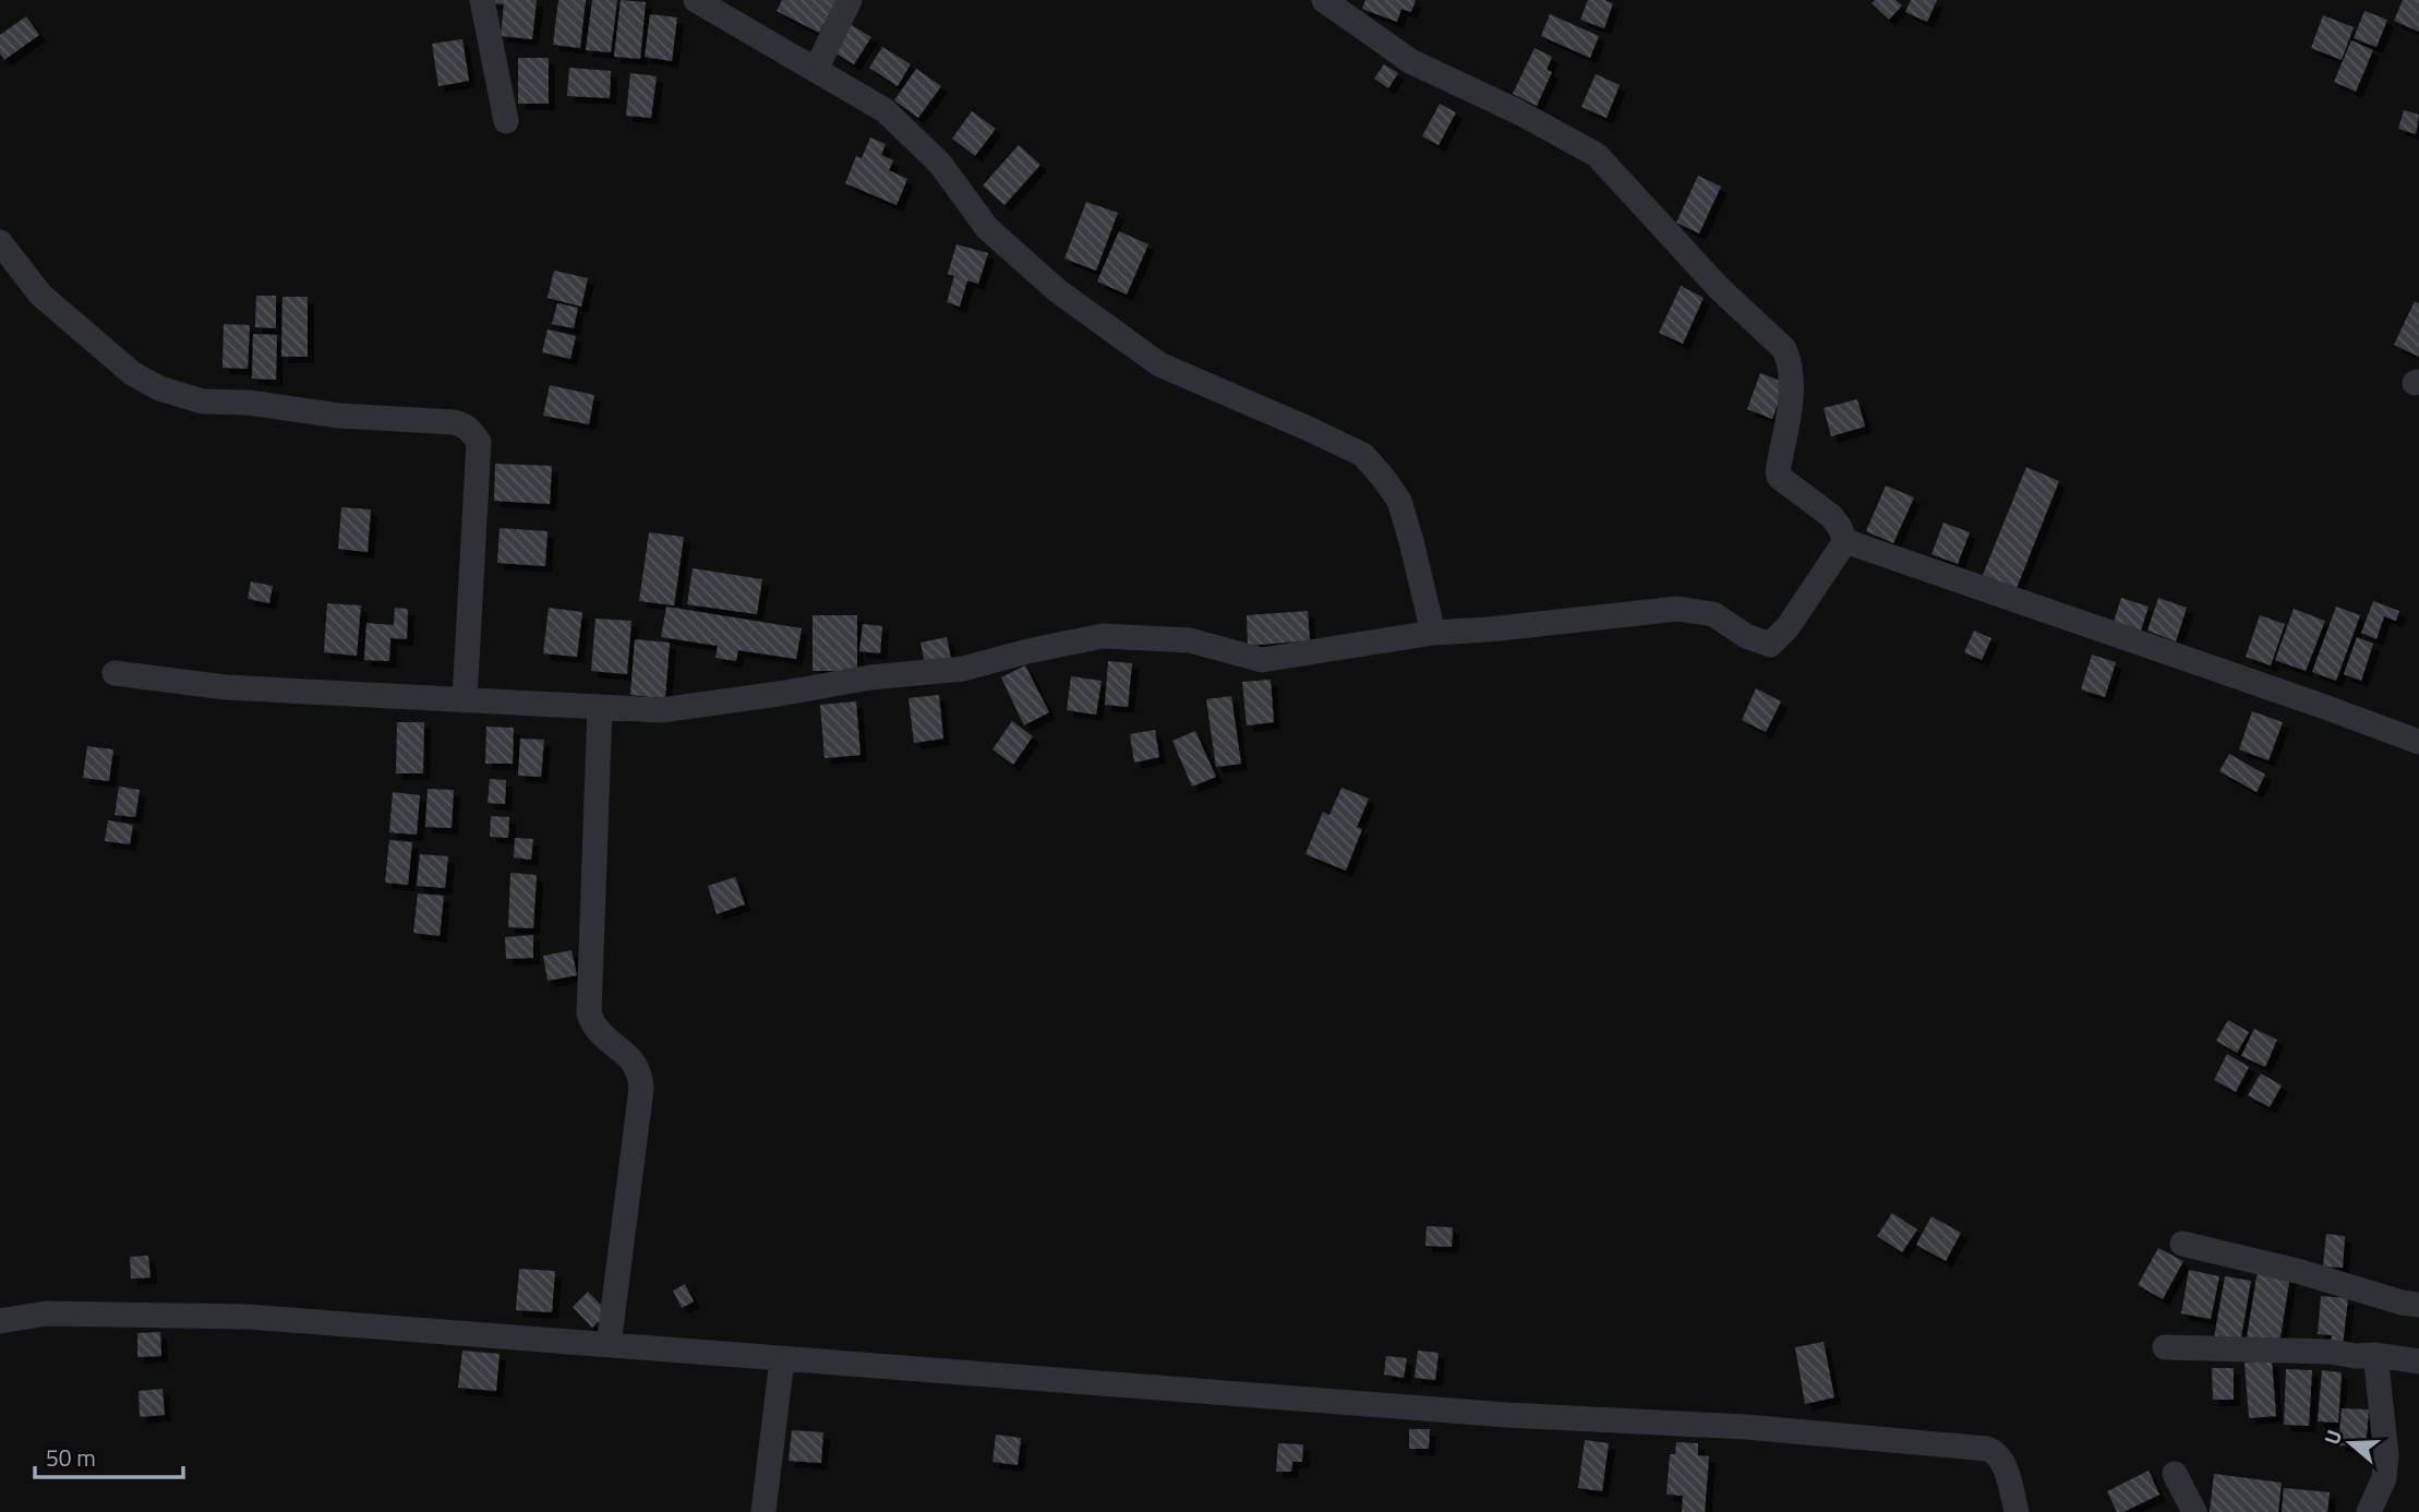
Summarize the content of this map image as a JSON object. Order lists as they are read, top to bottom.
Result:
{
  "scale_bar": "50 m",
  "north": "left"
}
